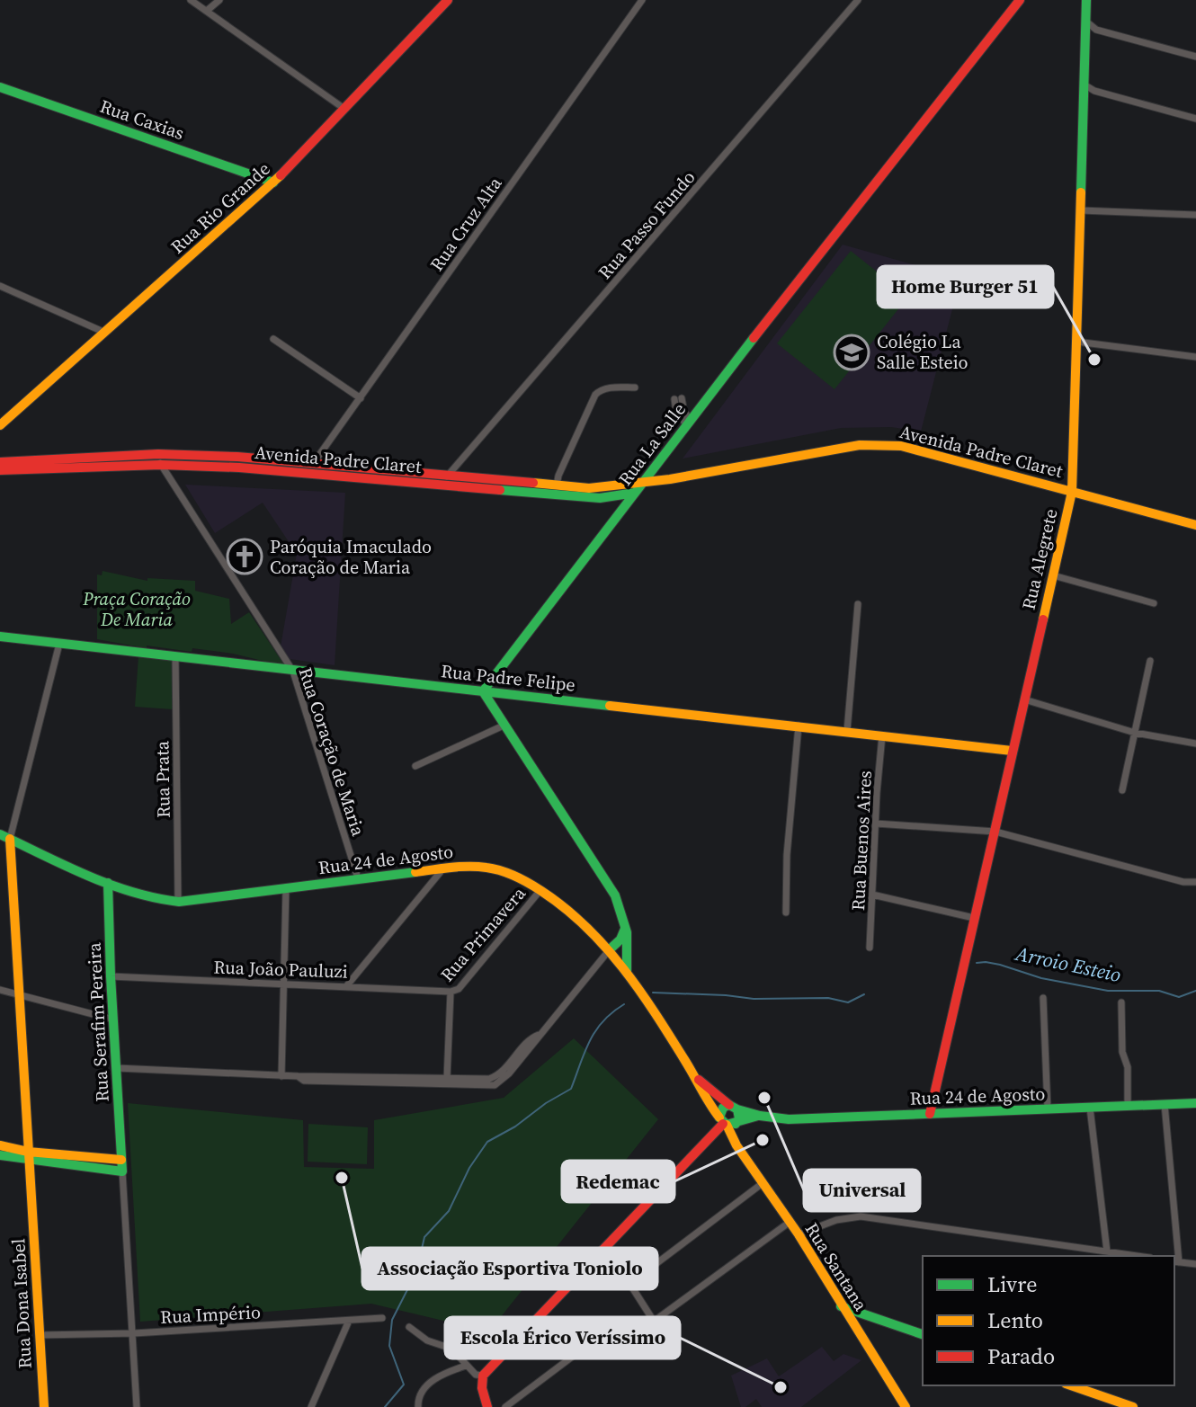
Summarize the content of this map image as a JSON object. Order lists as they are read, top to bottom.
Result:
{
  "streets": {
    "street": [
      "Rua Caxias",
      "Rua Rio Grande",
      "Rua Cruz Alta",
      "Rua Passo Fundo",
      "Rua La Salle",
      "Avenida Padre Claret",
      "Rua Alegrete",
      "Rua Padre Felipe",
      "Rua Coração de Maria",
      "Rua Prata",
      "Rua Buenos Aires",
      "Rua 24 de Agosto",
      "Rua Primavera",
      "Rua João Pauluzi",
      "Rua Serafim Pereira",
      "Rua Santana",
      "Rua Dona Isabel",
      "Rua Império"
    ]
  },
  "crossings": [
    ["Rua Caxias", "Rua Rio Grande"],
    ["Rua Cruz Alta", "Avenida Padre Claret"],
    ["Rua Passo Fundo", "Avenida Padre Claret"],
    ["Rua La Salle", "Avenida Padre Claret"],
    ["Rua La Salle", "Rua Padre Felipe"],
    ["Avenida Padre Claret", "Rua Alegrete"],
    ["Avenida Padre Claret", "Rua Coração de Maria"],
    ["Rua Alegrete", "Rua Padre Felipe"],
    ["Rua Alegrete", "Rua 24 de Agosto"],
    ["Rua Padre Felipe", "Rua Coração de Maria"],
    ["Rua Padre Felipe", "Rua Prata"],
    ["Rua Padre Felipe", "Rua Buenos Aires"],
    ["Rua Padre Felipe", "Rua Dona Isabel"],
    ["Rua Coração de Maria", "Rua 24 de Agosto"],
    ["Rua Prata", "Rua 24 de Agosto"],
    ["Rua 24 de Agosto", "Rua Primavera"],
    ["Rua 24 de Agosto", "Rua Serafim Pereira"],
    ["Rua 24 de Agosto", "Rua Santana"],
    ["Rua 24 de Agosto", "Rua Dona Isabel"],
    ["Rua Primavera", "Rua João Pauluzi"],
    ["Rua João Pauluzi", "Rua Serafim Pereira"],
    ["Rua Dona Isabel", "Rua Império"]
  ],
  "water": ["Arroio Esteio"],
  "parks": ["Praça Coração De Maria"],
  "places": {
    "school or university": ["Colégio La Salle Esteio"],
    "other": [
      "Home Burger 51",
      "Universal",
      "Redemac",
      "Associação Esportiva Toniolo",
      "Escola Érico Veríssimo"
    ],
    "church": ["Paróquia Imaculado Coração de Maria"]
  },
  "legend": ["Livre", "Lento", "Parado"]
}
